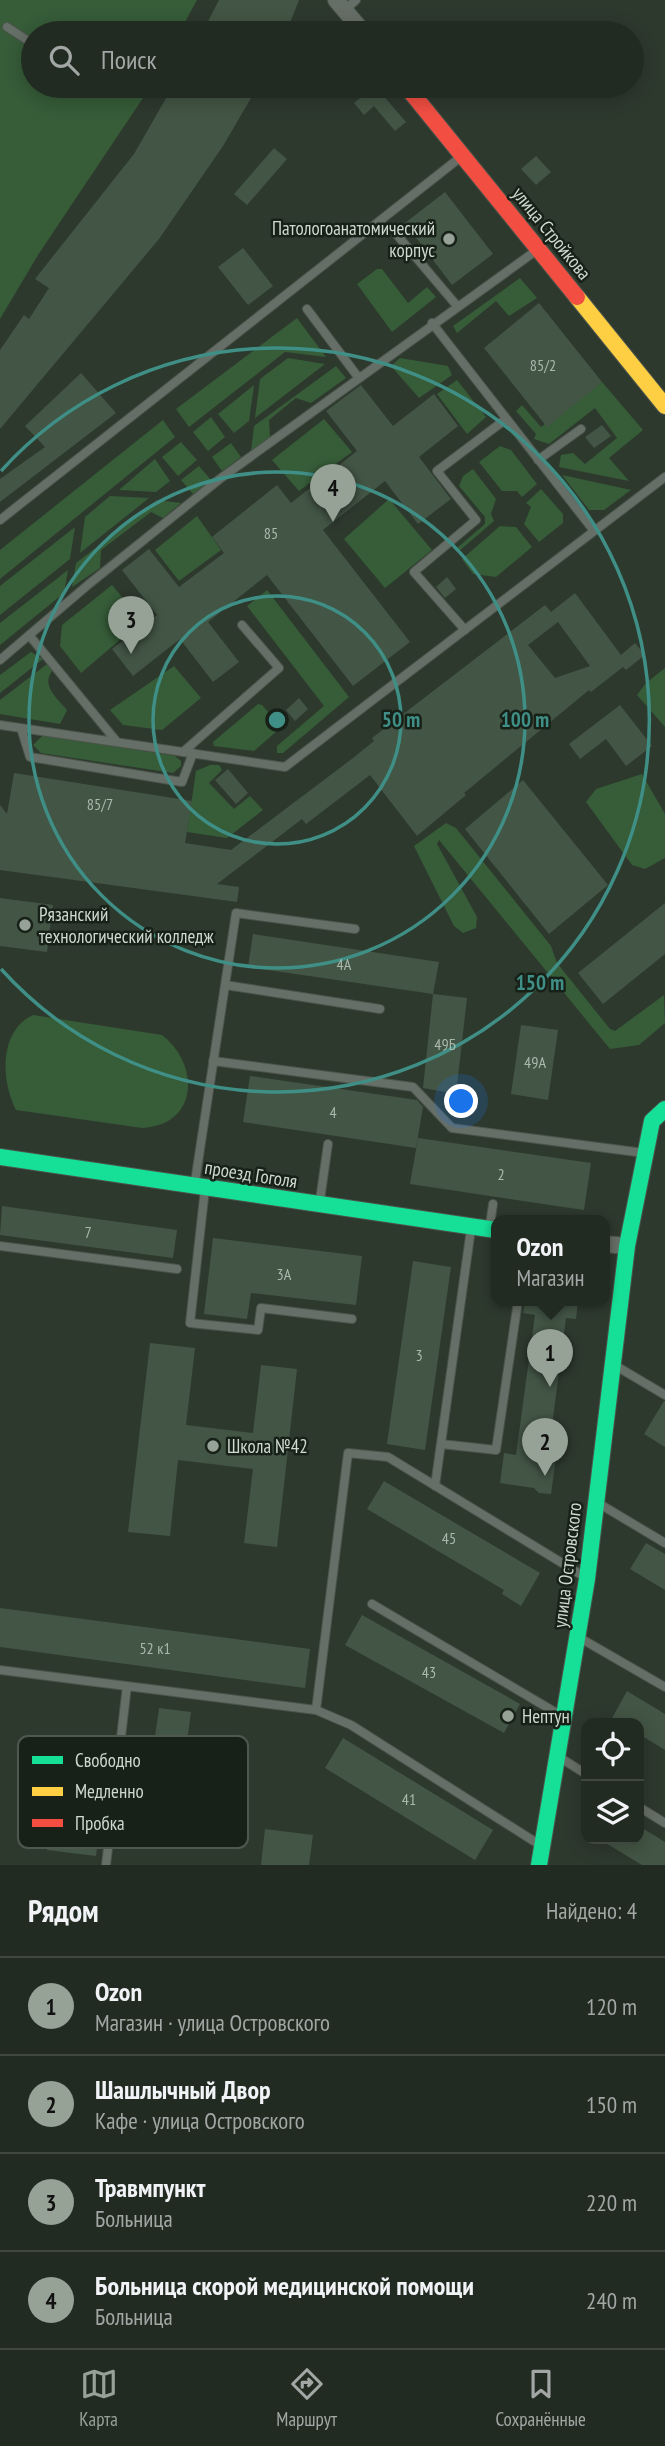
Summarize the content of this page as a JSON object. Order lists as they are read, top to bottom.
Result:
{
  "streets": {
    "street": ["улица Стройкова", "проезд Гоголя", "улица Островского"]
  },
  "places": [
    "Патологоанатомический корпус",
    "Рязанский технологический колледж",
    "Школа №42",
    "Нептун"
  ],
  "house_numbers": [
    "85/2",
    "85",
    "85/7",
    "4А",
    "49Б",
    "49А",
    "4",
    "2",
    "7",
    "3А",
    "3",
    "45",
    "52 к1",
    "43",
    "41"
  ],
  "legend": ["Свободно", "Медленно", "Пробка"],
  "page": {
    "search": "Поиск",
    "pins": [
      "4",
      "3",
      "1",
      "2"
    ],
    "popup": ["Ozon", "Магазин"],
    "heading": ["Рядом", "Найдено: 4"],
    "list": [
      {
        "mark": "1",
        "name": "Ozon",
        "note": "Магазин · улица Островского",
        "value": "120 m"
      },
      {
        "mark": "2",
        "name": "Шашлычный Двор",
        "note": "Кафе · улица Островского",
        "value": "150 m"
      },
      {
        "mark": "3",
        "name": "Травмпункт",
        "note": "Больница",
        "value": "220 m"
      },
      {
        "mark": "4",
        "name": "Больница скорой медицинской помощи",
        "note": "Больница",
        "value": "240 m"
      }
    ],
    "nav": ["Карта", "Маршрут", "Сохранённые"]
  },
  "rings": ["50 m", "100 m", "150 m"]
}
